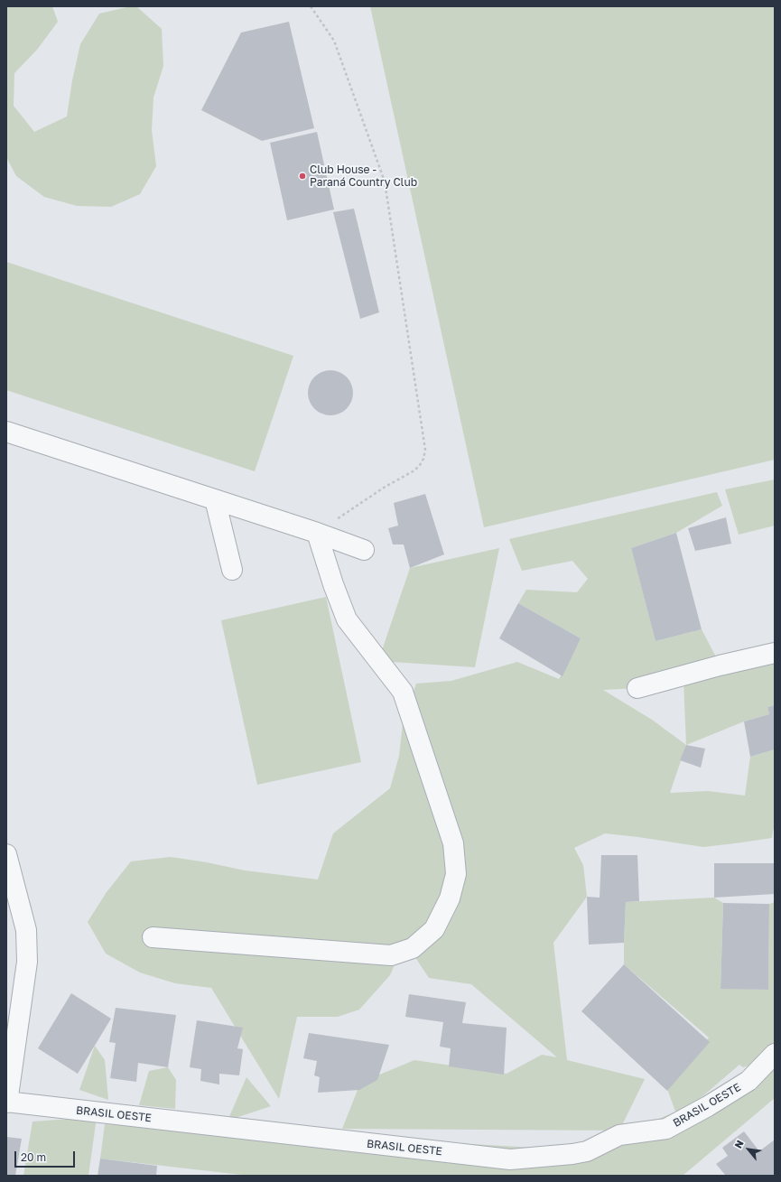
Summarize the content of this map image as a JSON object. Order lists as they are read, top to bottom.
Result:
{
  "streets": {
    "street": ["BRASIL OESTE"]
  },
  "places": ["Club House - Paraná Country Club"],
  "scale_bar": "20 m",
  "north": "top left"
}
